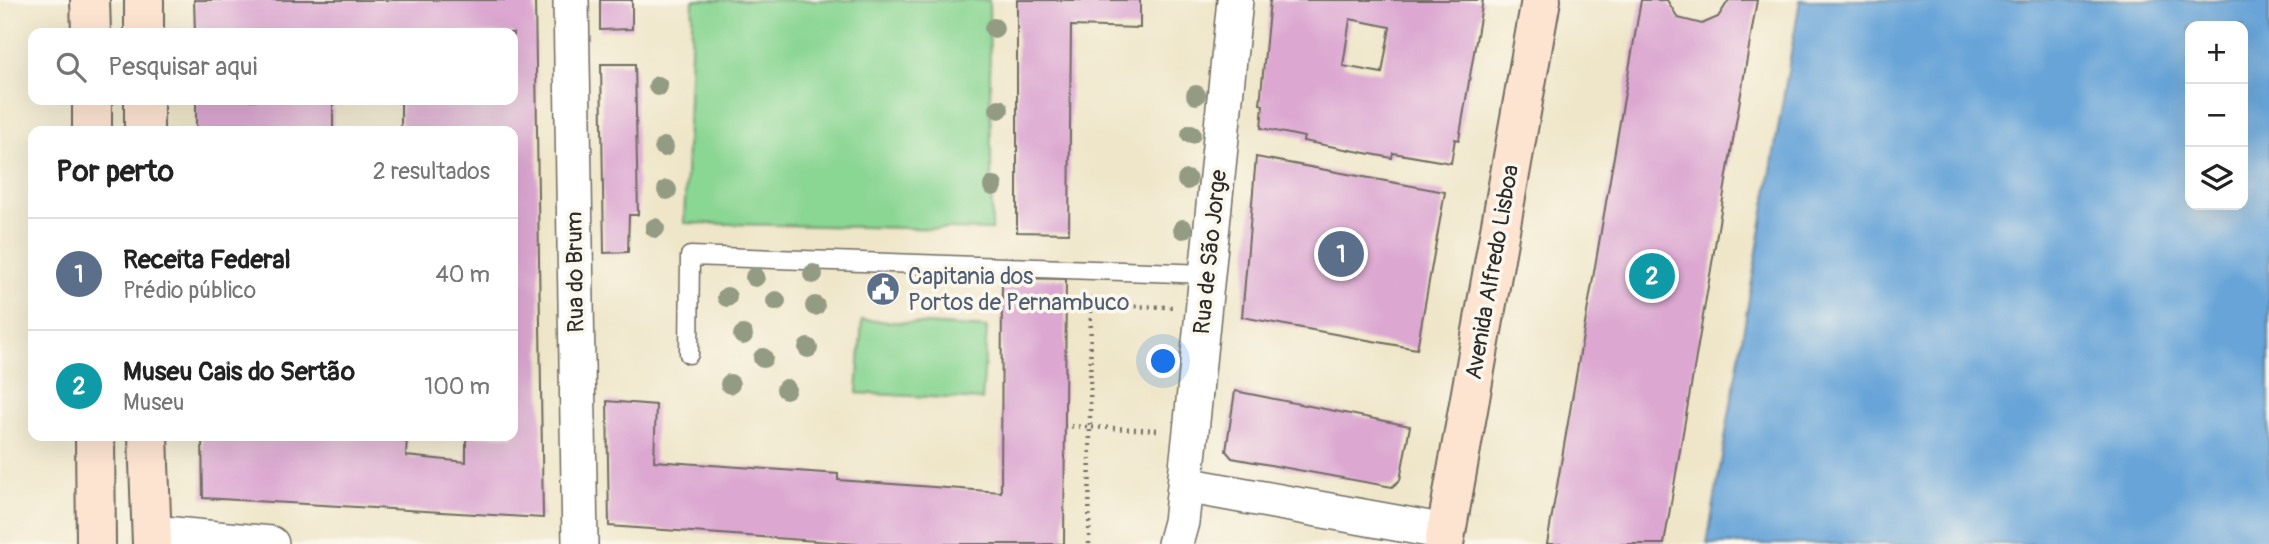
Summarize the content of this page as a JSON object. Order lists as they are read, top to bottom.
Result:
{
  "streets": {
    "main road": ["Avenida Alfredo Lisboa"],
    "street": ["Rua de São Jorge", "Rua do Brum"]
  },
  "places": {
    "public building": ["Capitania dos Portos de Pernambuco"]
  },
  "page": {
    "map_buttons": ["+", "−"],
    "search": "Pesquisar aqui",
    "heading": ["Por perto", "2 resultados"],
    "list": [
      {
        "mark": "1",
        "name": "Receita Federal",
        "note": "Prédio público",
        "value": "40 m"
      },
      {
        "mark": "2",
        "name": "Museu Cais do Sertão",
        "note": "Museu",
        "value": "100 m"
      }
    ],
    "pins": ["1", "2"]
  }
}
